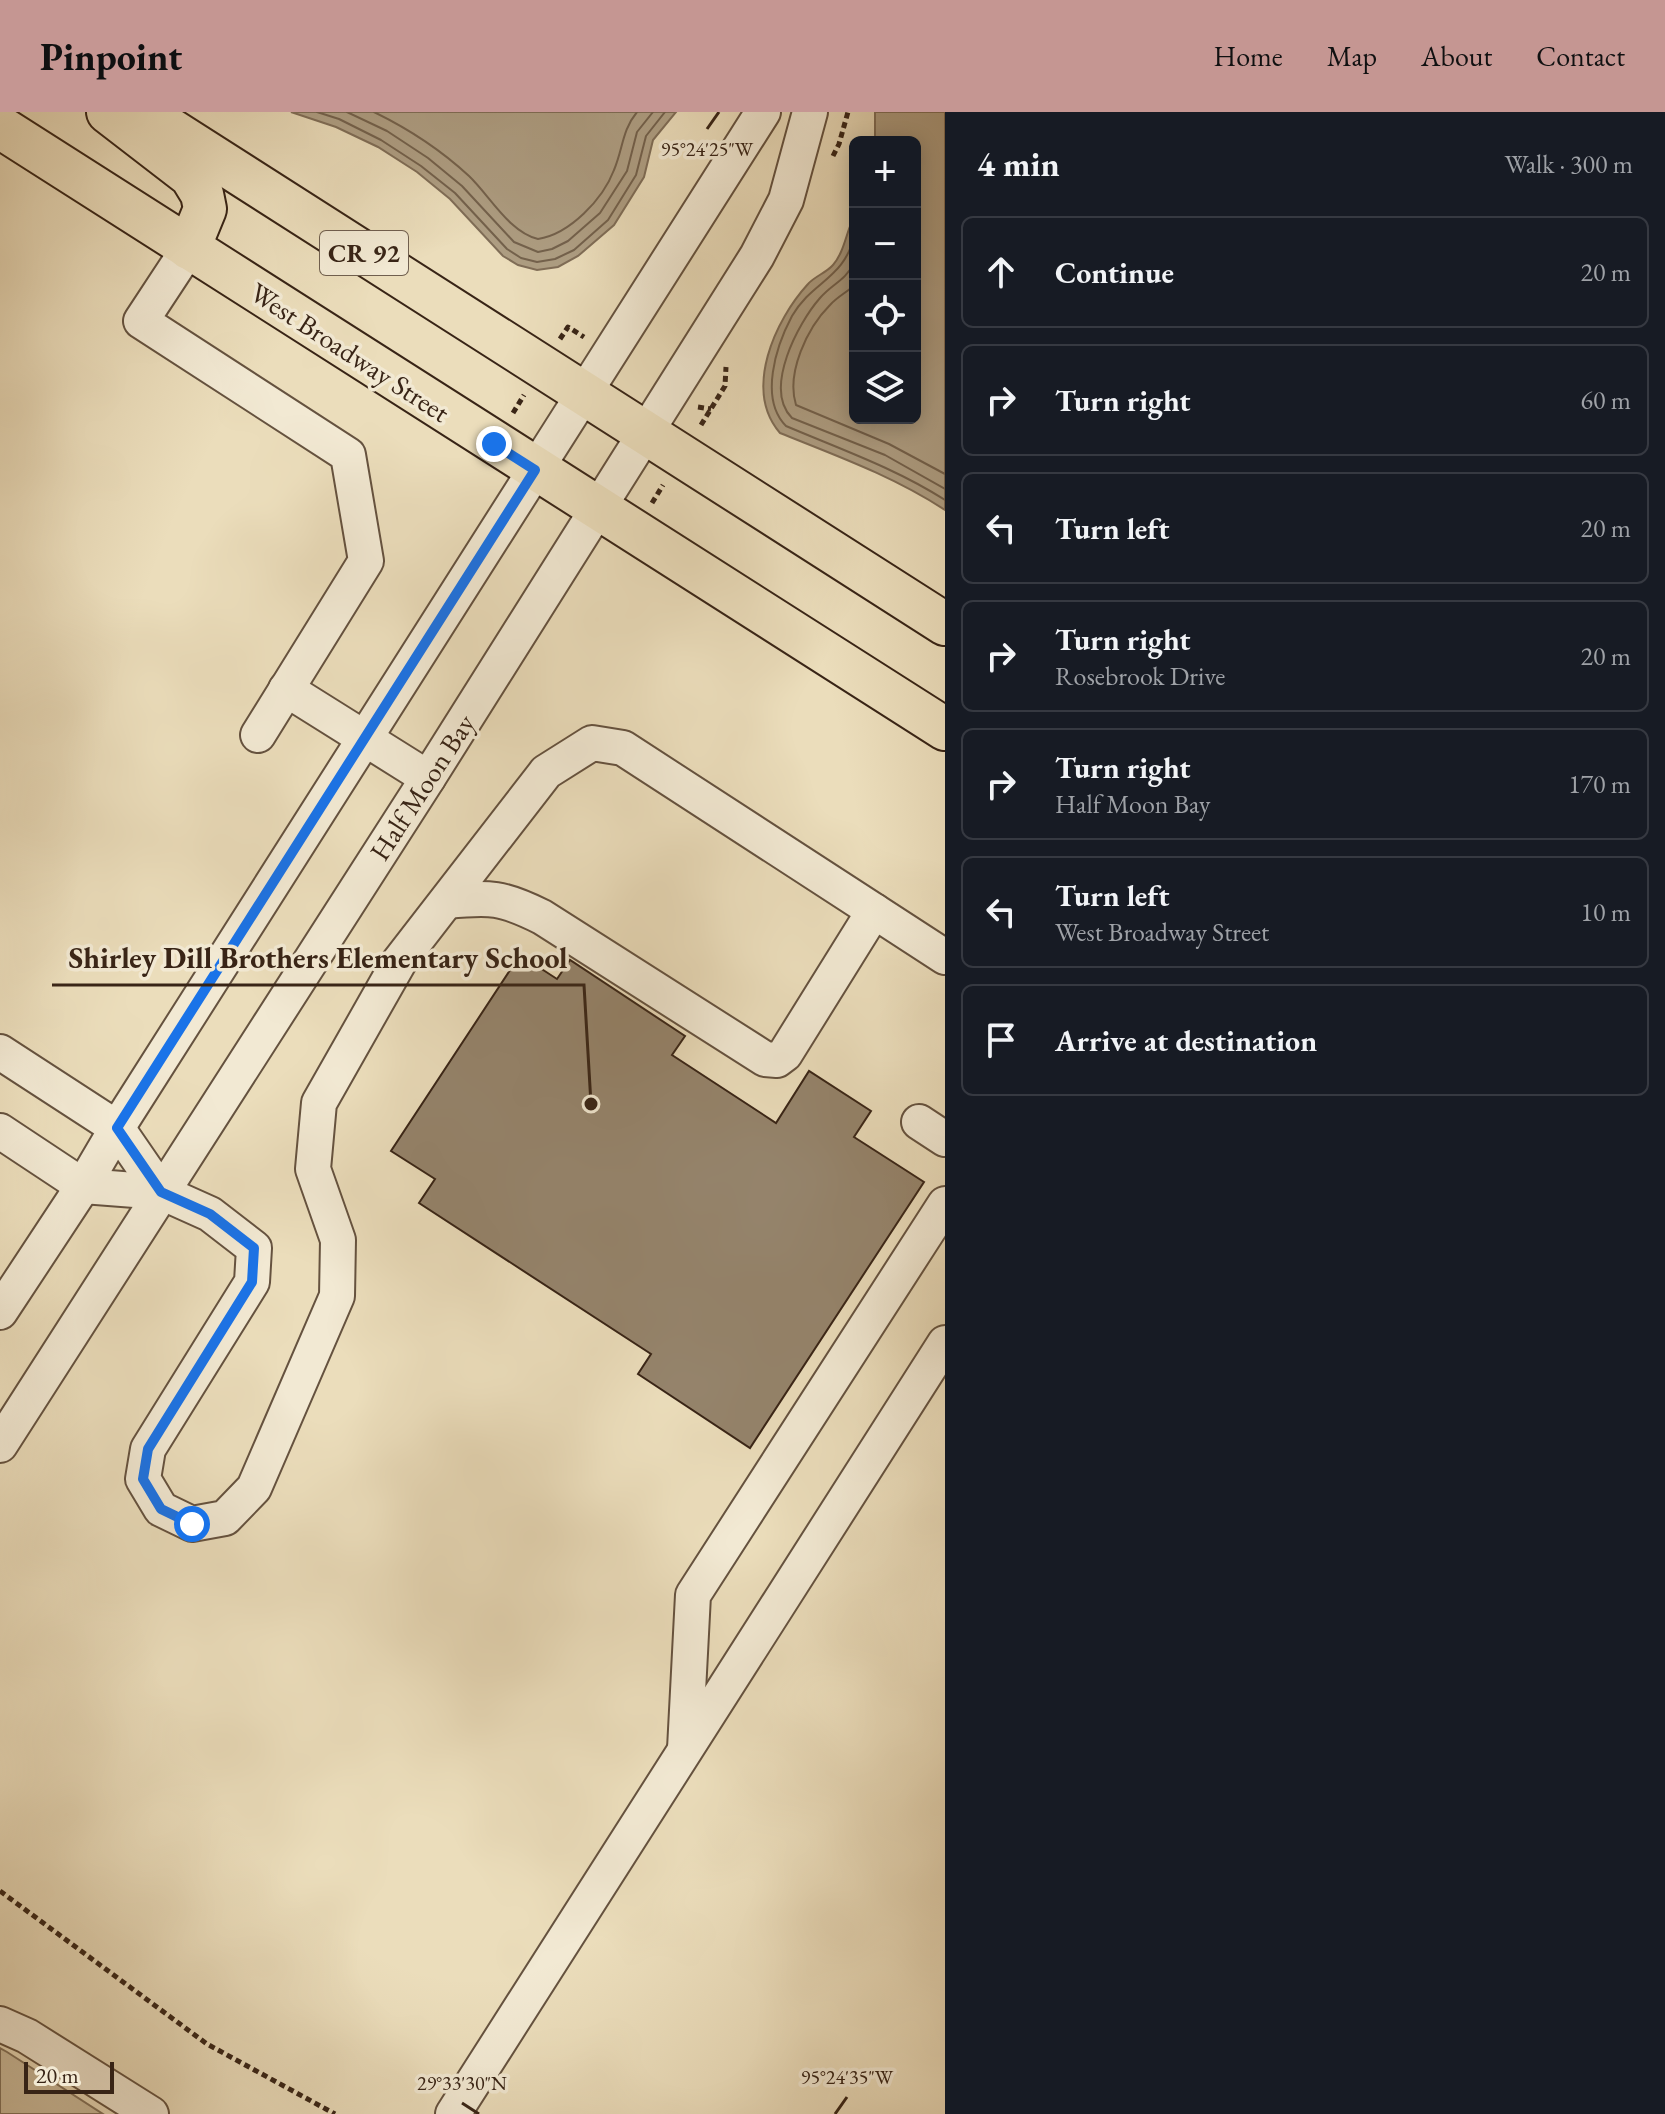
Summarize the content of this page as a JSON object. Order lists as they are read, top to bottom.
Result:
{
  "streets": {
    "main road": ["CR 92", "West Broadway Street"],
    "street": ["Half Moon Bay"]
  },
  "crossings": [
    ["CR 92", "Half Moon Bay"],
    ["West Broadway Street", "Half Moon Bay"]
  ],
  "places": ["Shirley Dill Brothers Elementary School"],
  "scale_bar": "20 m",
  "page": {
    "header": "Pinpoint",
    "nav": [
      "Home",
      "Map",
      "About",
      "Contact"
    ],
    "heading": ["4 min", "Walk · 300 m"],
    "map_buttons": ["+", "−"],
    "list": [
      ["Continue", "20 m"],
      ["Turn right", "60 m"],
      ["Turn left", "20 m"],
      ["Turn right", "Rosebrook Drive", "20 m"],
      ["Turn right", "Half Moon Bay", "170 m"],
      ["Turn left", "West Broadway Street", "10 m"],
      "Arrive at destination"
    ],
    "scale": "20 m"
  },
  "coordinates": ["95°24'25\"W", "95°24'35\"W", "29°33'30\"N"]
}
